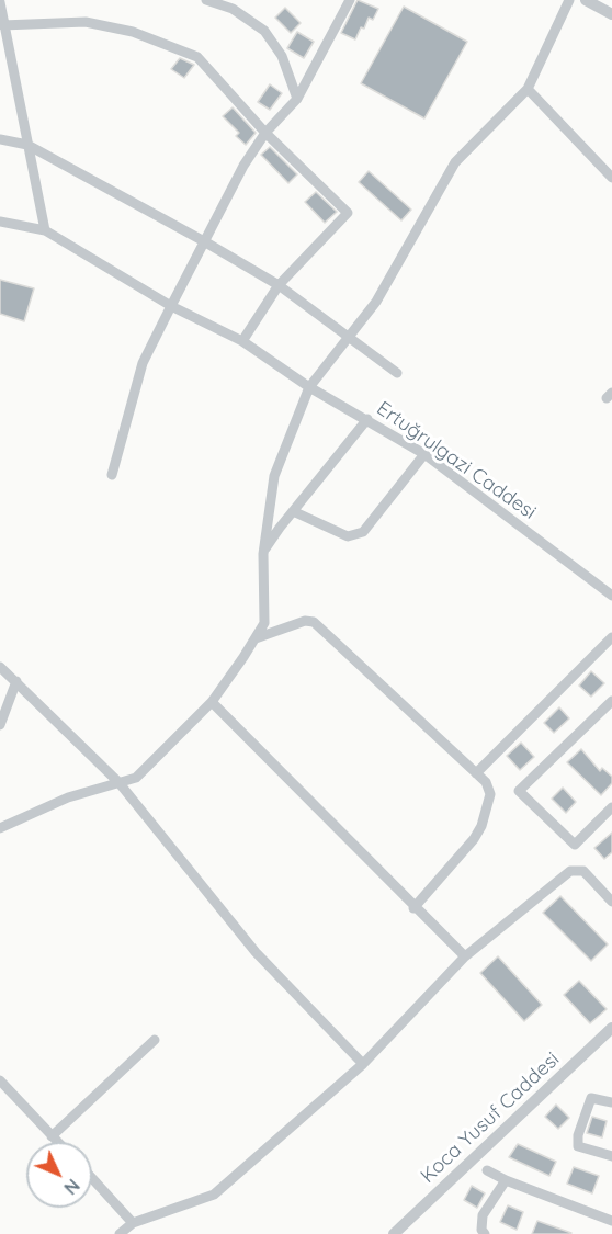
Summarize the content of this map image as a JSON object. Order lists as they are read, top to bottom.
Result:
{
  "streets": {
    "street": ["Ertuğrulgazi Caddesi", "Koca Yusuf Caddesi"]
  },
  "north": "bottom right"
}
